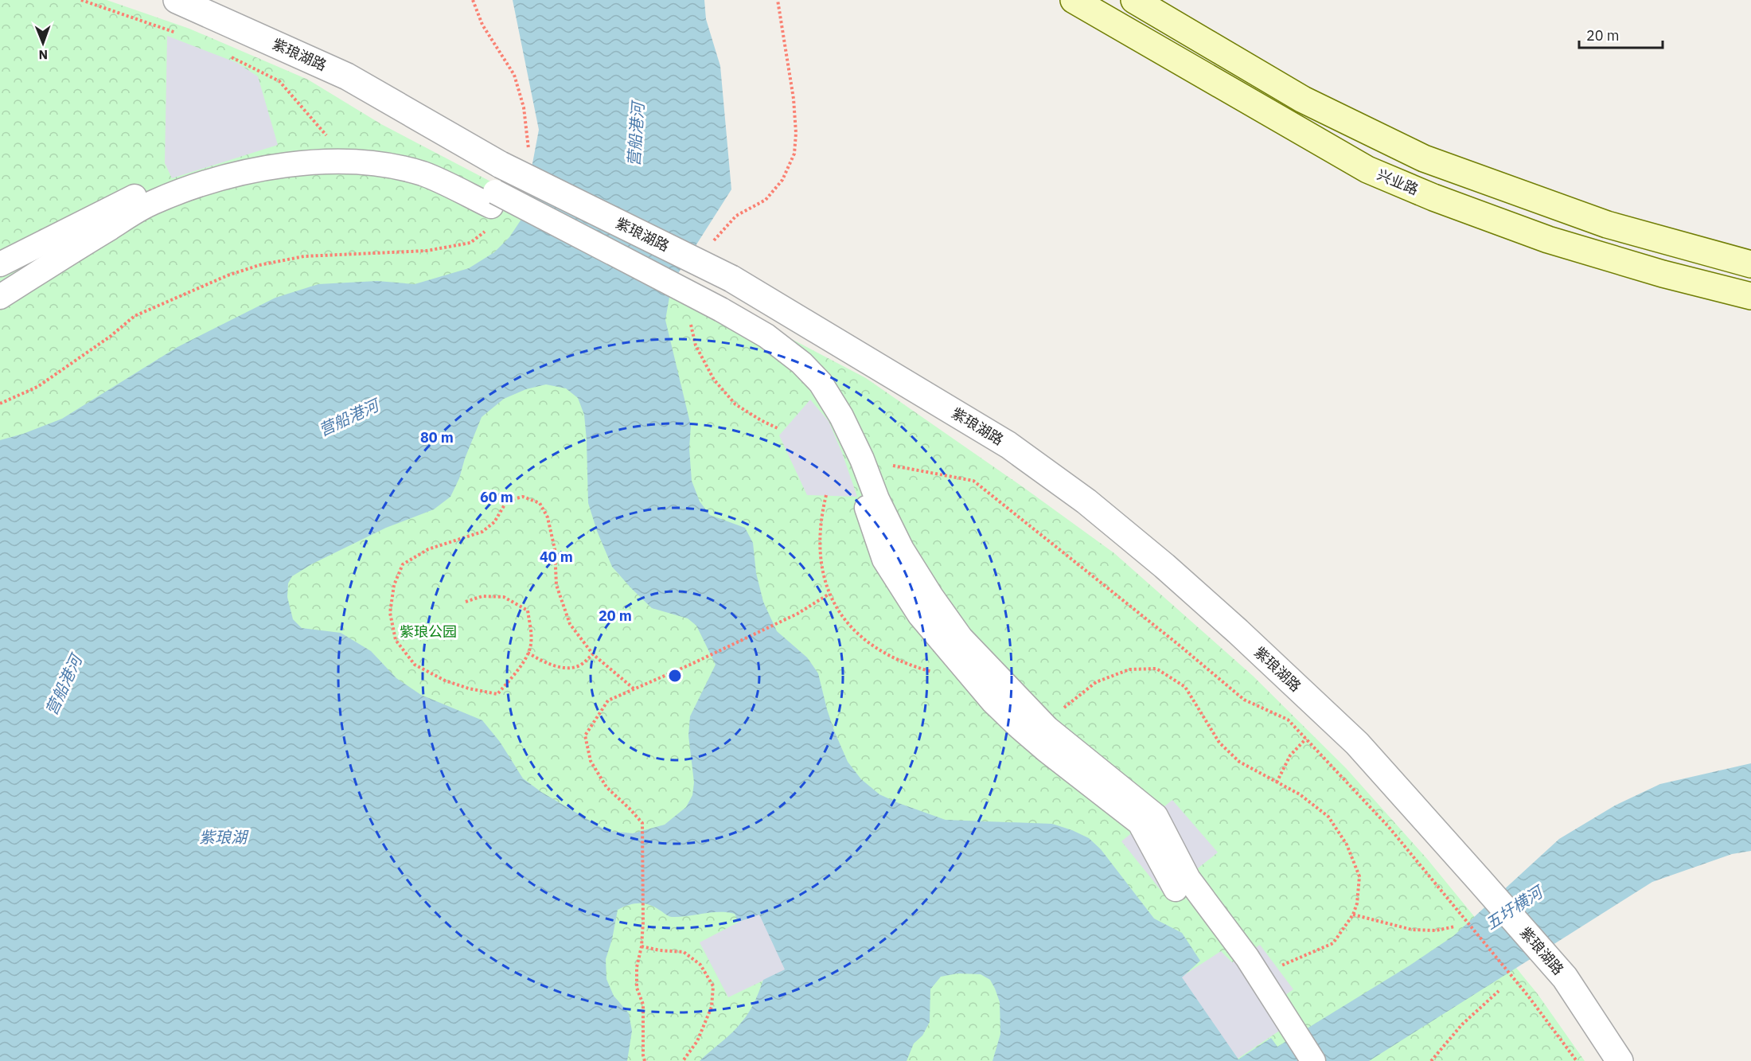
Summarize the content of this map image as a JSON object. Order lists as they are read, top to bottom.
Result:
{
  "streets": {
    "main road": ["兴业路"],
    "street": ["紫琅湖路"]
  },
  "water": ["营船港河", "紫琅湖", "五圩横河"],
  "parks": ["紫琅公园"],
  "scale_bar": "20 m",
  "north": "bottom",
  "rings": [
    "80 m",
    "60 m",
    "40 m",
    "20 m"
  ]
}
